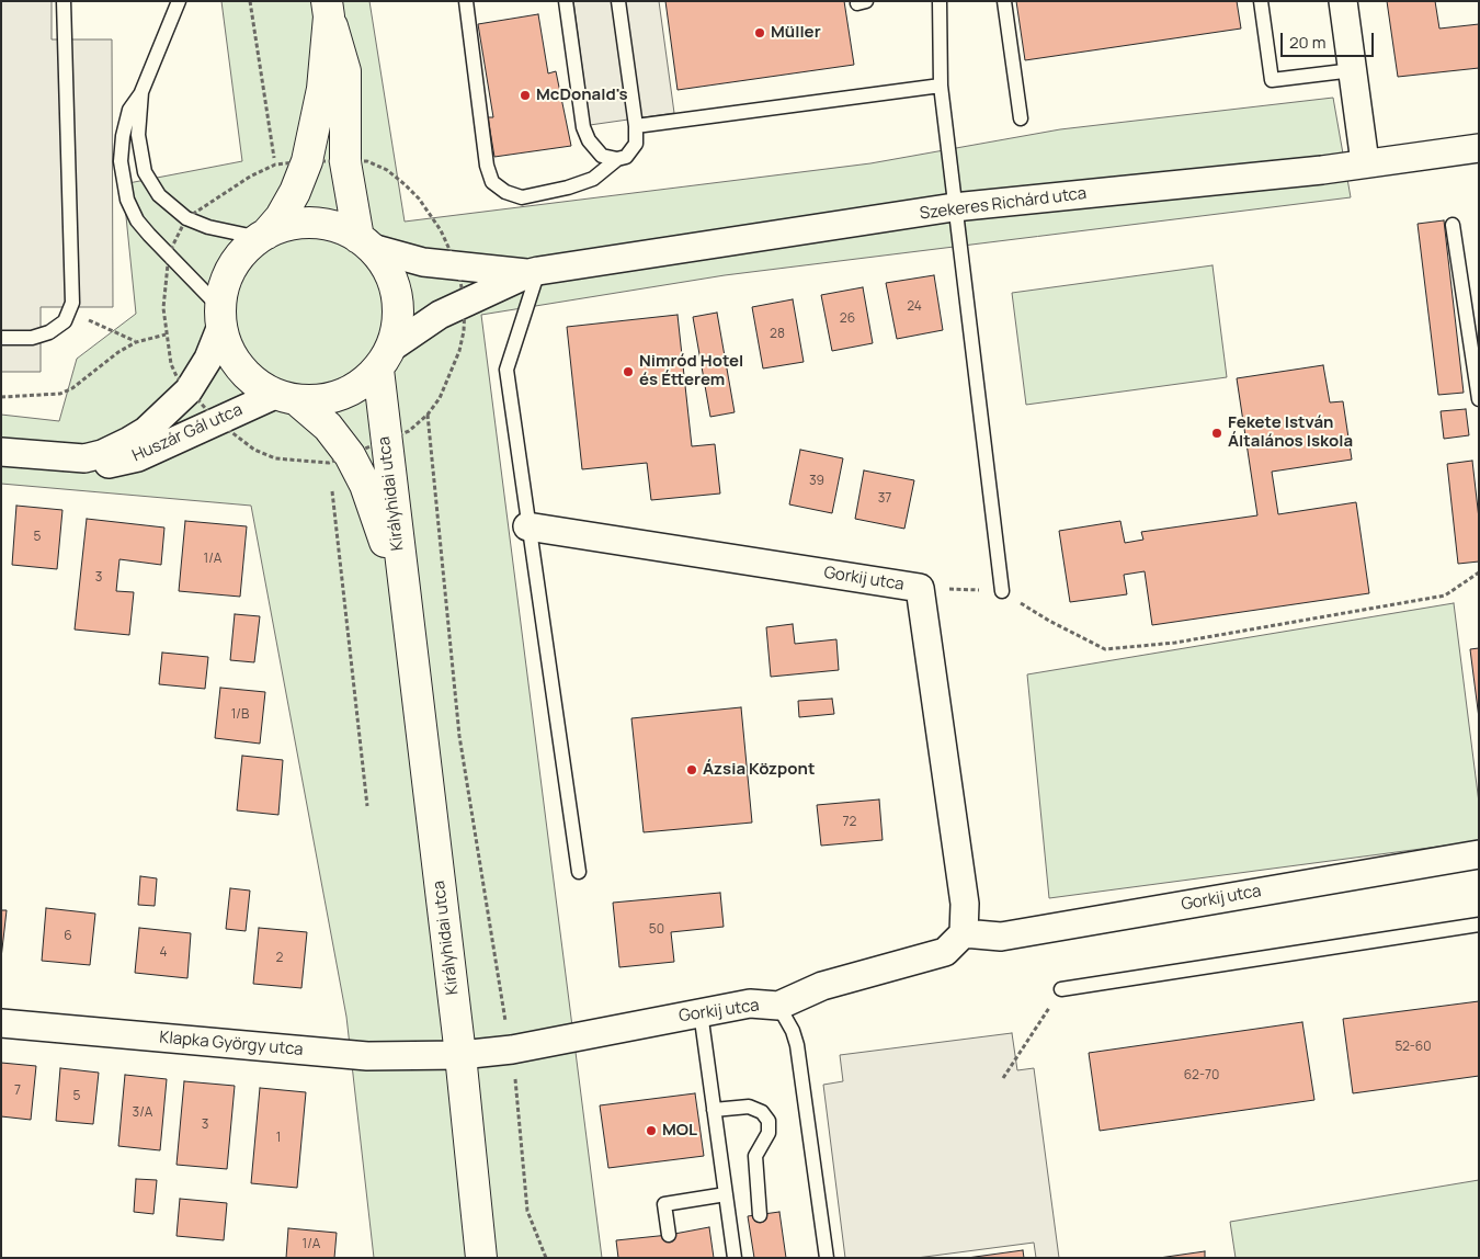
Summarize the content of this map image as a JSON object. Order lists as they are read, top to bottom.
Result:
{
  "streets": {
    "main road": ["Királyhidai utca"],
    "street": [
      "Szekeres Richárd utca",
      "Huszár Gál utca",
      "Gorkij utca",
      "Klapka György utca"
    ]
  },
  "crossings": [
    ["Szekeres Richárd utca", "Huszár Gál utca"],
    ["Szekeres Richárd utca", "Királyhidai utca"],
    ["Huszár Gál utca", "Királyhidai utca"],
    ["Királyhidai utca", "Gorkij utca"],
    ["Királyhidai utca", "Klapka György utca"],
    ["Gorkij utca", "Klapka György utca"]
  ],
  "places": [
    "Müller",
    "McDonald's",
    "Nimród Hotel és Étterem",
    "Fekete István Általános Iskola",
    "Ázsia Központ",
    "MOL"
  ],
  "house_numbers": [
    "24",
    "26",
    "28",
    "39",
    "37",
    "5",
    "1/A",
    "3",
    "1/B",
    "72",
    "50",
    "6",
    "4",
    "2",
    "52-60",
    "62-70",
    "7",
    "5",
    "3/A",
    "3",
    "1",
    "1/A"
  ],
  "scale_bar": "20 m"
}
